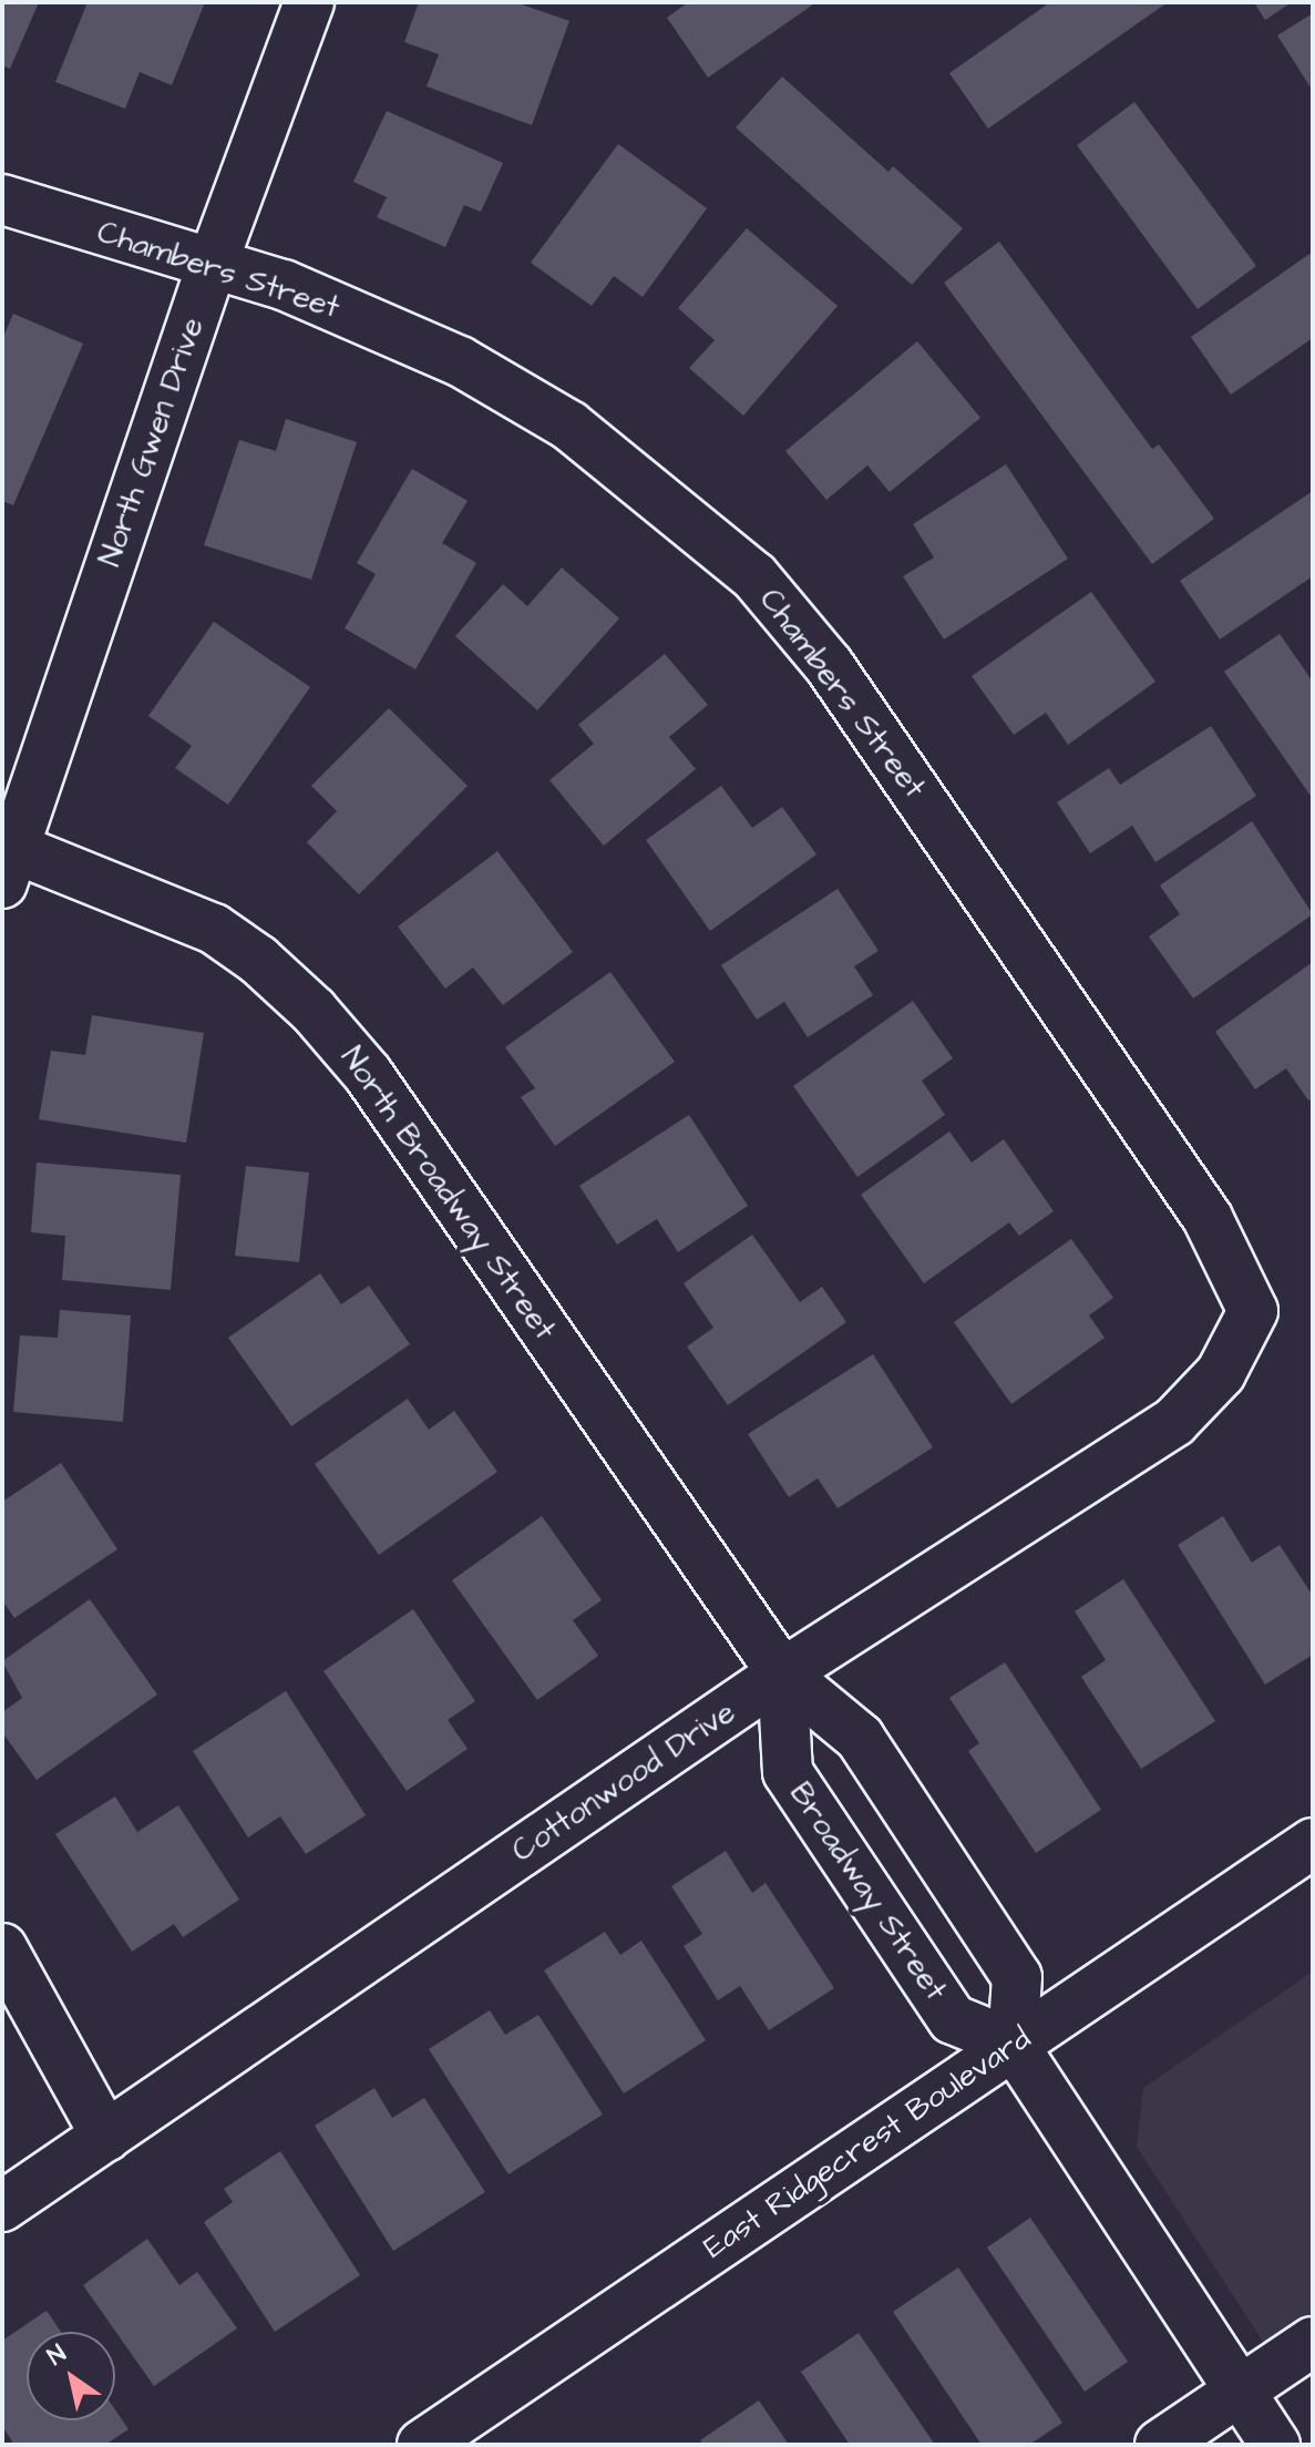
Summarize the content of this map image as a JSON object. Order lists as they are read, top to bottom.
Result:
{
  "streets": {
    "street": [
      "Chambers Street",
      "North Gwen Drive",
      "North Broadway Street",
      "Cottonwood Drive",
      "Broadway Street",
      "East Ridgecrest Boulevard"
    ]
  },
  "crossings": [
    ["Chambers Street", "North Gwen Drive"],
    ["Chambers Street", "Cottonwood Drive"],
    ["North Gwen Drive", "North Broadway Street"],
    ["North Broadway Street", "Cottonwood Drive"],
    ["North Broadway Street", "Broadway Street"],
    ["Cottonwood Drive", "Broadway Street"],
    ["Broadway Street", "East Ridgecrest Boulevard"]
  ],
  "north": "top left"
}
